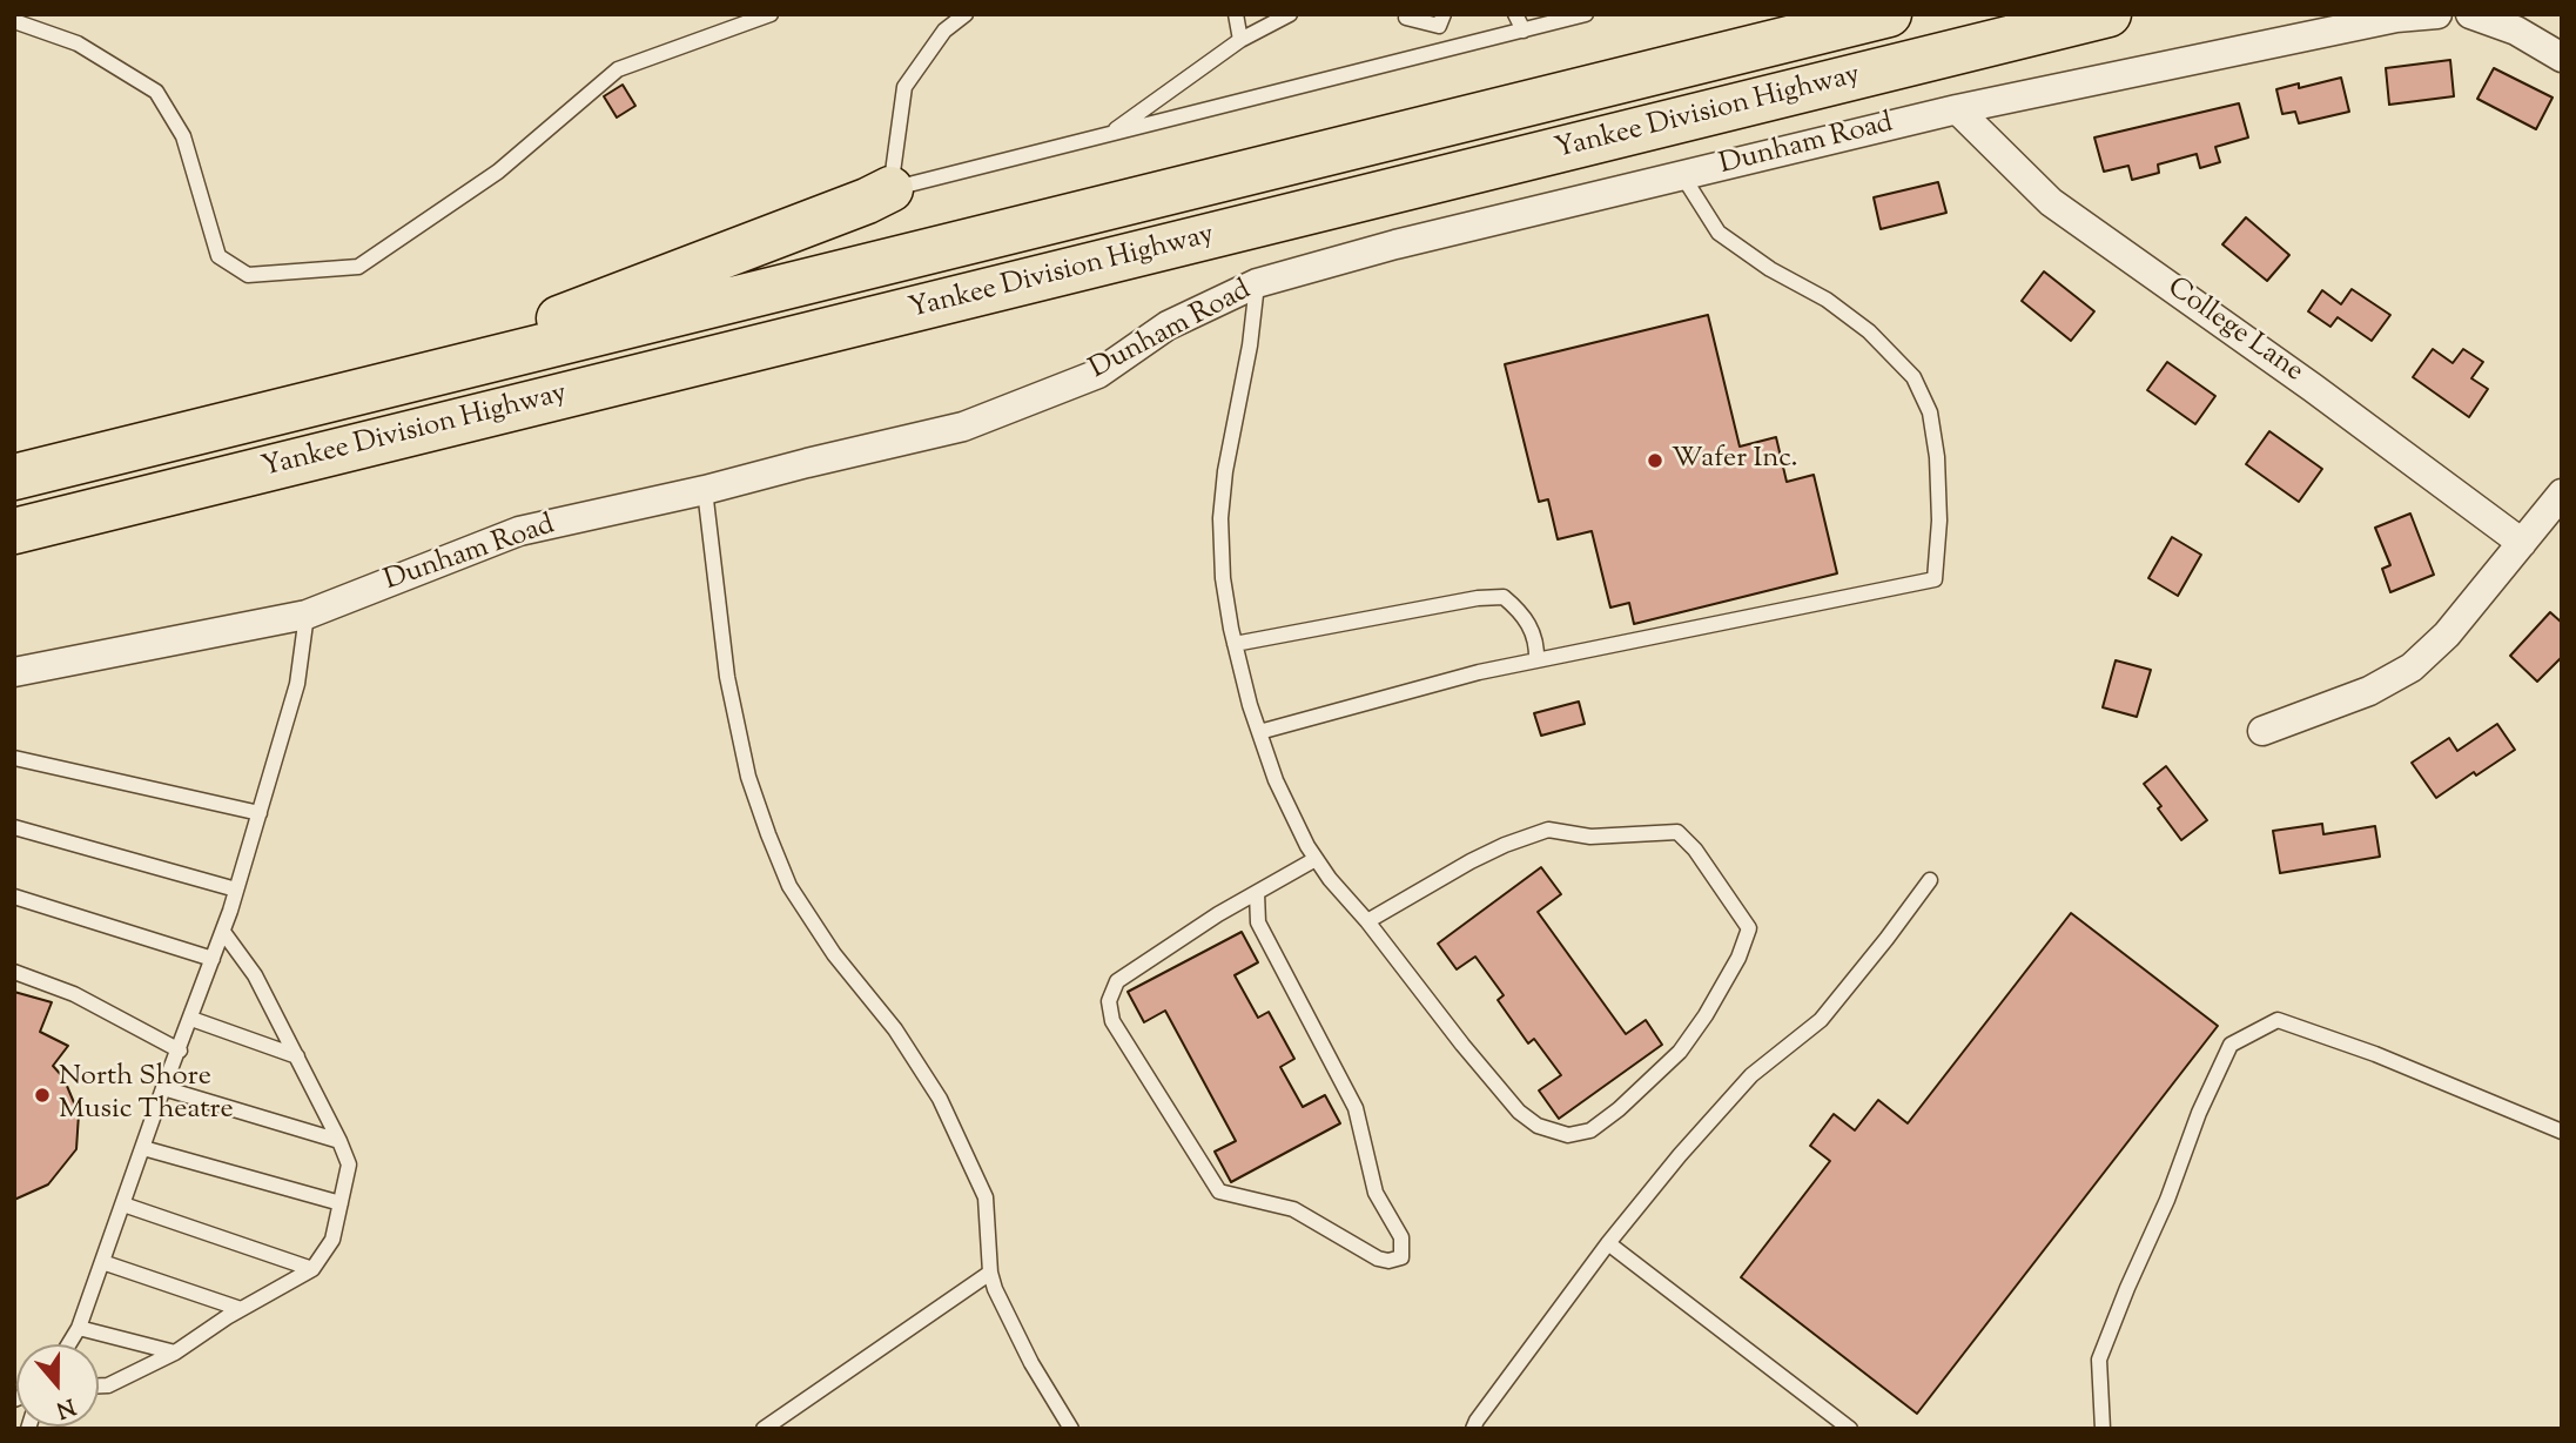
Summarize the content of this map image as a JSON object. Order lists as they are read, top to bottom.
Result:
{
  "streets": {
    "highway": ["Yankee Division Highway"],
    "street": ["Dunham Road", "College Lane"]
  },
  "crossings": [
    ["Dunham Road", "College Lane"]
  ],
  "places": ["Wafer Inc.", "North Shore Music Theatre"],
  "north": "bottom"
}
